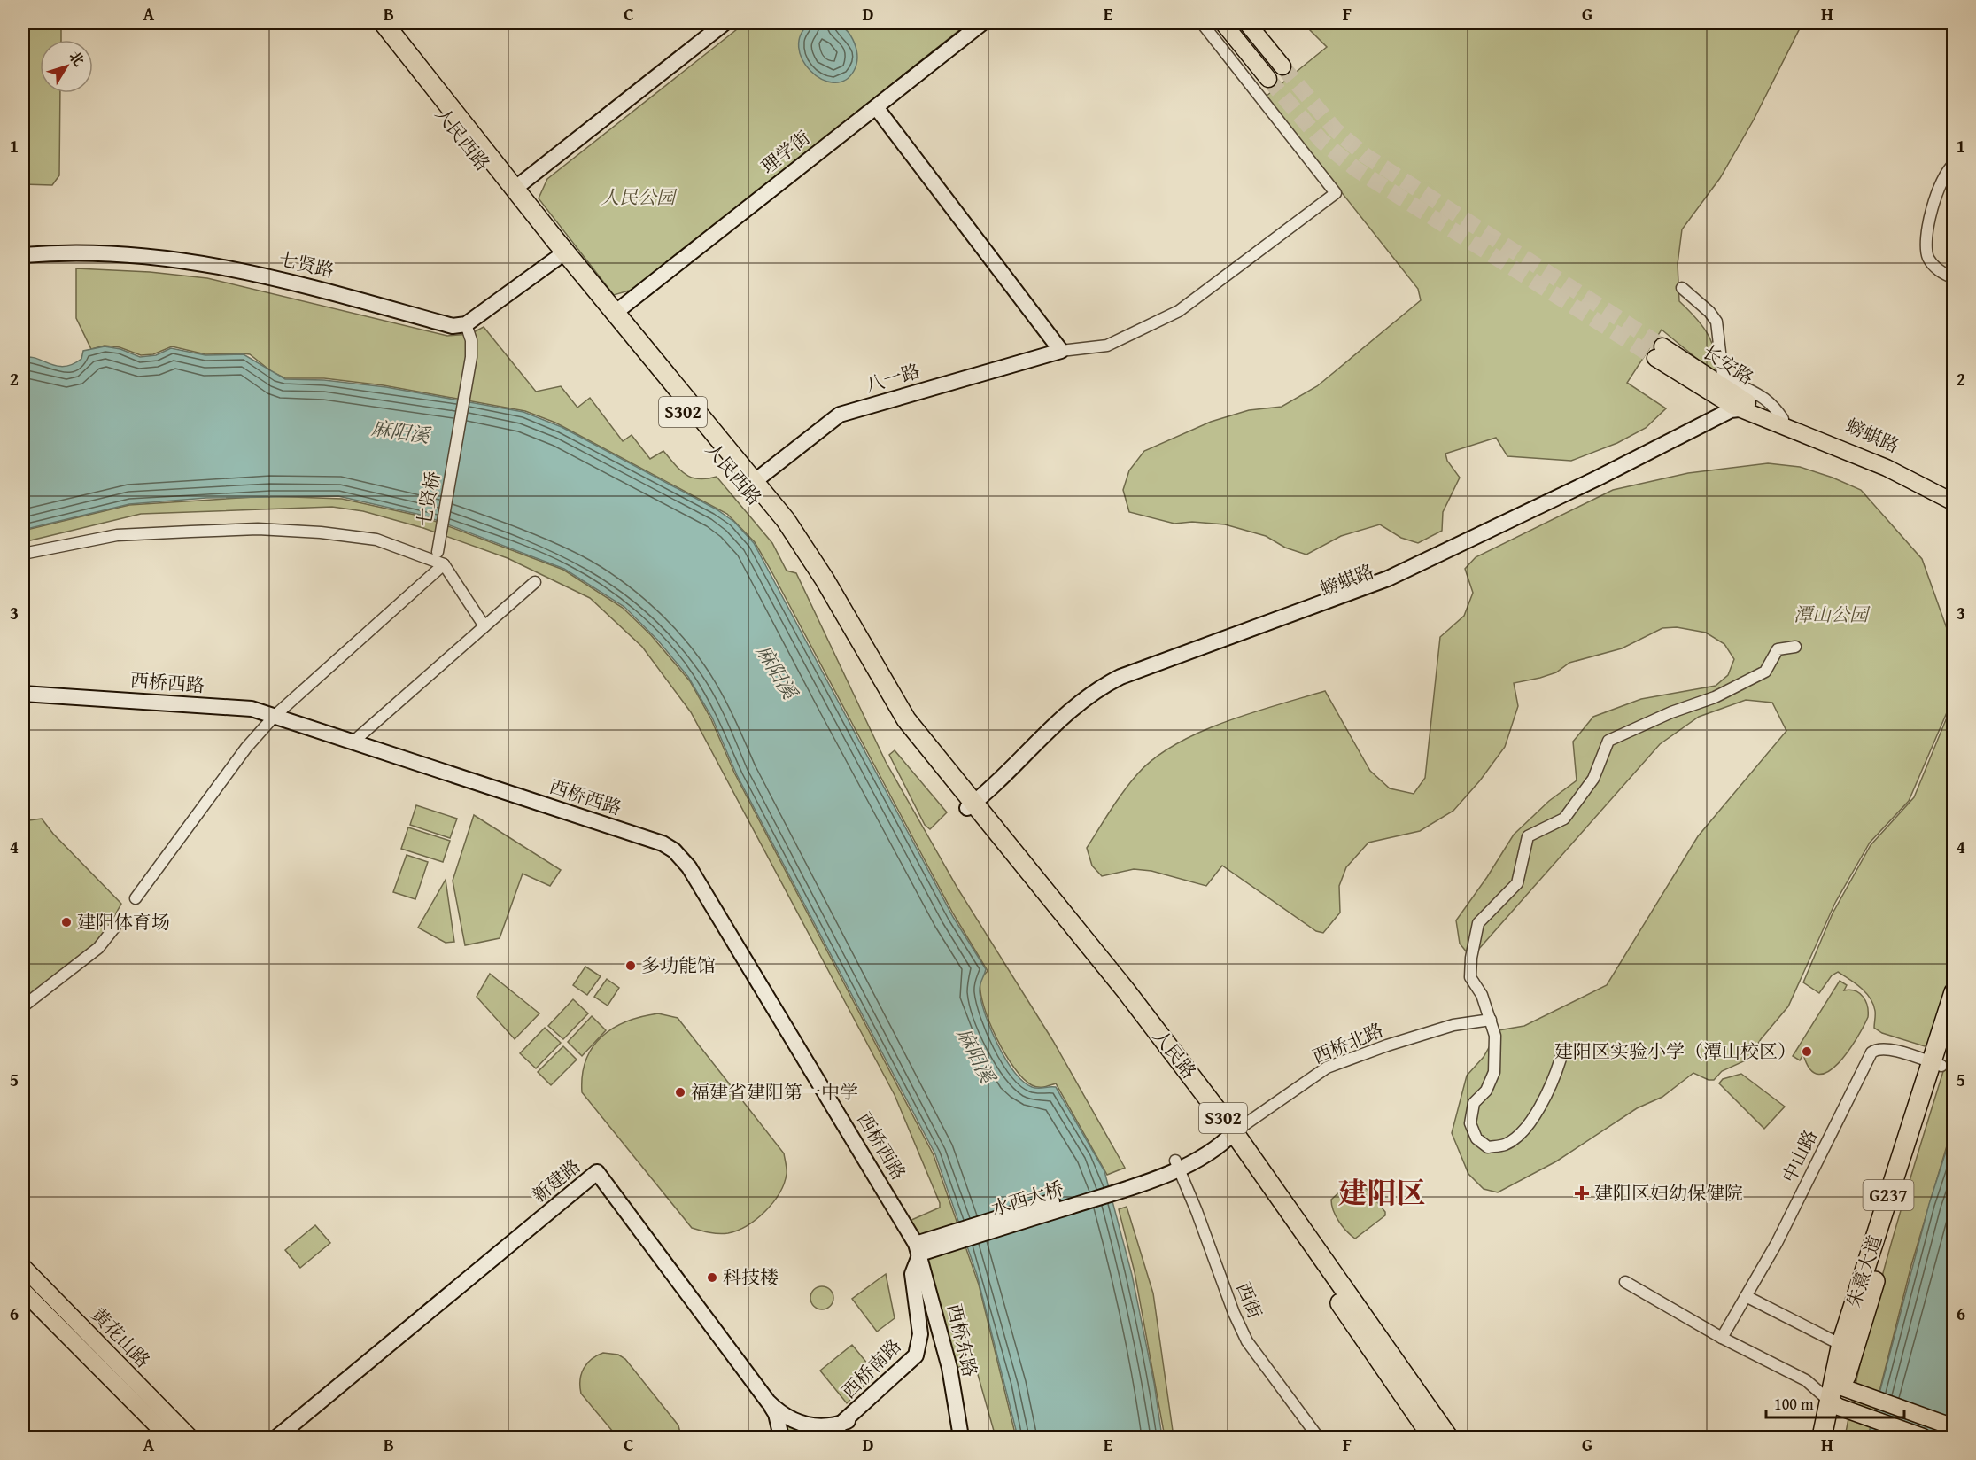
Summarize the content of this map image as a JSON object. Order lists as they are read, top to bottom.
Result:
{
  "streets": {
    "highway": [
      "人民西路",
      "S302",
      "人民路",
      "G237",
      "朱熹大道"
    ],
    "main road": [
      "理学街",
      "七贤路",
      "长安路",
      "八一路",
      "螃蜞路",
      "西桥西路",
      "新建路",
      "水西大桥",
      "黄花山路",
      "西桥东路",
      "西桥南路"
    ],
    "street": [
      "七贤桥",
      "西桥北路",
      "中山路",
      "西街"
    ]
  },
  "crossings": [
    ["人民西路", "理学街"],
    ["人民西路", "八一路"],
    ["人民西路", "螃蜞路"],
    ["人民西路", "人民路"],
    ["七贤路", "七贤桥"],
    ["长安路", "螃蜞路"],
    ["螃蜞路", "人民路"],
    ["西桥西路", "水西大桥"],
    ["西桥西路", "西桥东路"],
    ["西桥西路", "西桥南路"],
    ["西桥北路", "人民路"],
    ["西桥北路", "水西大桥"],
    ["人民路", "水西大桥"],
    ["中山路", "朱熹大道"],
    ["新建路", "西桥南路"],
    ["G237", "朱熹大道"],
    ["水西大桥", "西街"],
    ["水西大桥", "西桥东路"],
    ["水西大桥", "西桥南路"],
    ["西桥东路", "西桥南路"]
  ],
  "districts": ["建阳区"],
  "water": ["麻阳溪"],
  "parks": ["人民公园", "潭山公园"],
  "places": {
    "other": [
      "建阳体育场",
      "多功能馆",
      "建阳区实验小学（潭山校区）",
      "福建省建阳第一中学",
      "科技楼"
    ],
    "health": ["建阳区妇幼保健院"]
  },
  "scale_bar": "100 m",
  "north": "top right",
  "grid": {
    "columns": [
      "A",
      "B",
      "C",
      "D",
      "E",
      "F",
      "G",
      "H"
    ],
    "rows": [
      "1",
      "2",
      "3",
      "4",
      "5",
      "6"
    ]
  }
}
